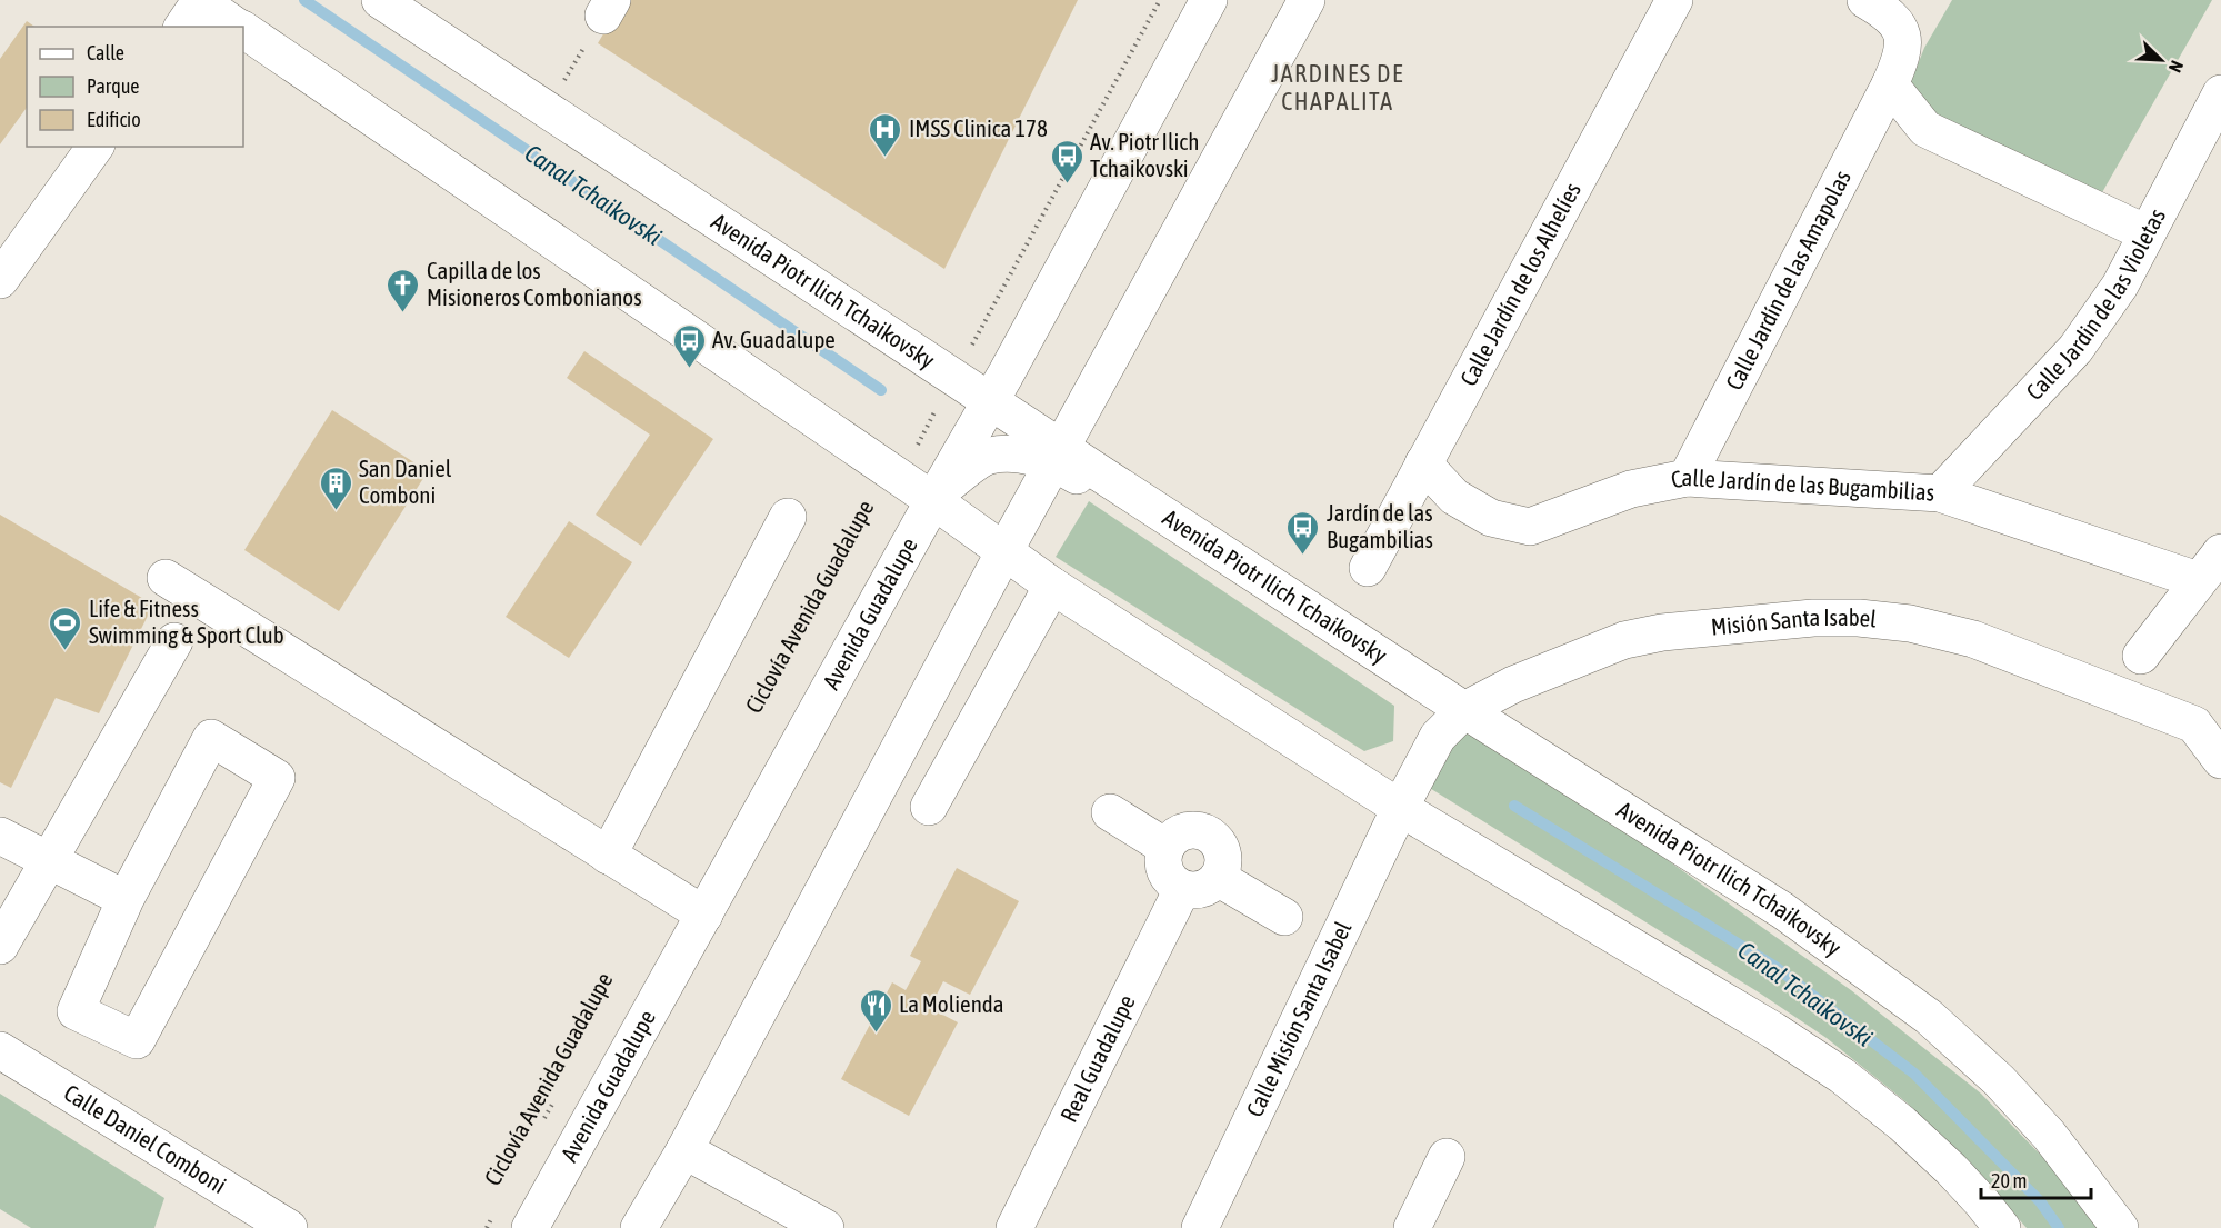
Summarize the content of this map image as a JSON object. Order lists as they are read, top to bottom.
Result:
{
  "streets": {
    "street": [
      "Calle Jardín de las Amapolas",
      "Calle Jardín de los Alhelíes",
      "Avenida Piotr Ilich Tchaikovsky",
      "Calle Jardin de las Violetas",
      "Calle Jardín de las Bugambilias",
      "Avenida Guadalupe",
      "Misión Santa Isabel",
      "Calle Misión Santa Isabel",
      "Real Guadalupe",
      "Calle Daniel Comboni"
    ],
    "path": ["Ciclovía Avenida Guadalupe"]
  },
  "crossings": [
    ["Calle Jardín de las Amapolas", "Calle Jardín de las Bugambilias"],
    ["Calle Jardín de los Alhelíes", "Calle Jardín de las Bugambilias"],
    ["Avenida Piotr Ilich Tchaikovsky", "Avenida Guadalupe"],
    ["Avenida Piotr Ilich Tchaikovsky", "Misión Santa Isabel"],
    ["Calle Jardin de las Violetas", "Calle Jardín de las Bugambilias"],
    ["Misión Santa Isabel", "Calle Misión Santa Isabel"]
  ],
  "districts": ["JARDINES DE CHAPALITA"],
  "water": ["Canal Tchaikovski"],
  "places": {
    "hospital": ["IMSS Clinica 178"],
    "bus stop": ["Av. Piotr Ilich Tchaikovski", "Av. Guadalupe", "Jardín de las Bugambilias"],
    "church": ["Capilla de los Misioneros Combonianos"],
    "building": ["San Daniel Comboni"],
    "sports": ["Life & Fitness Swimming & Sport Club"],
    "restaurant": ["La Molienda"]
  },
  "legend": ["Calle", "Parque", "Edificio"],
  "scale_bar": "20 m",
  "north": "bottom right"
}
